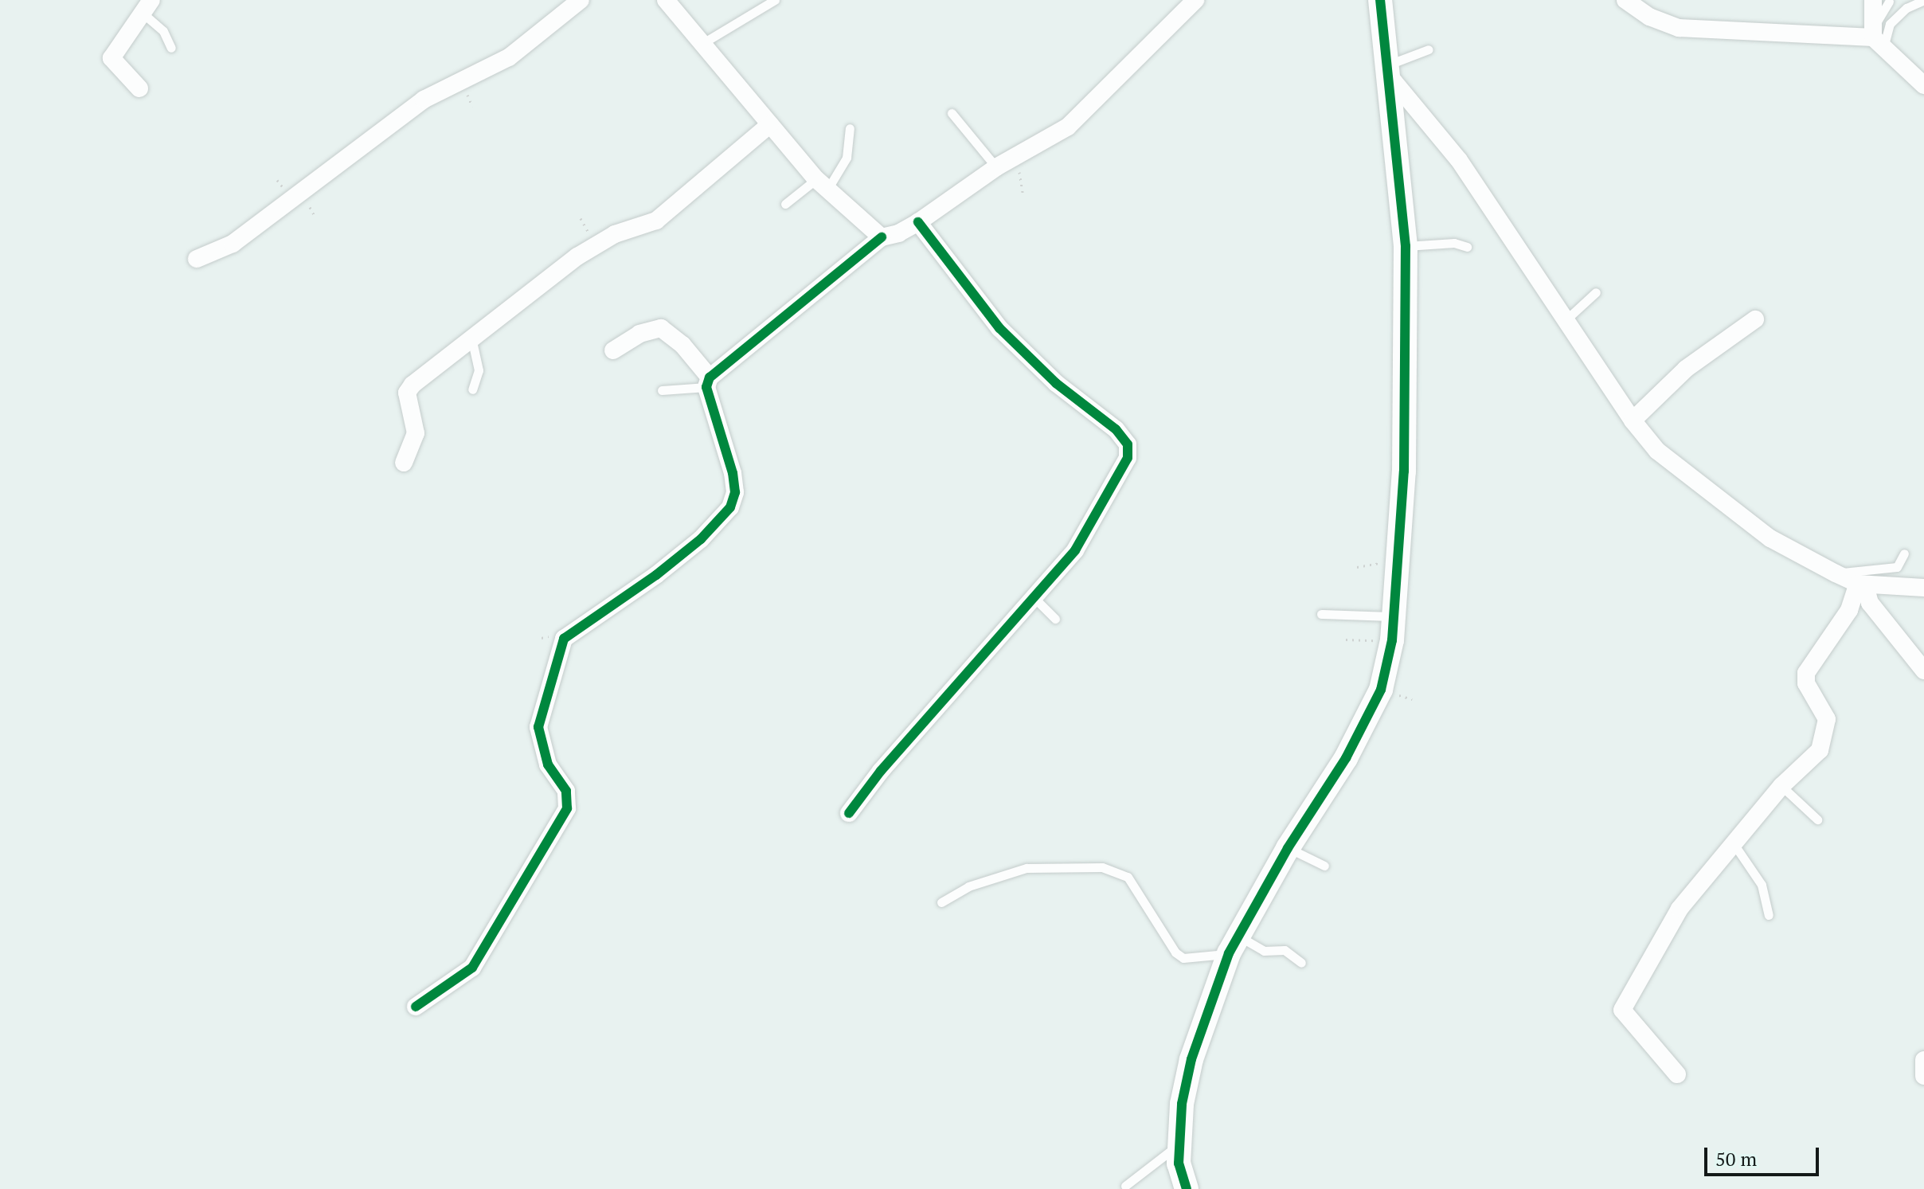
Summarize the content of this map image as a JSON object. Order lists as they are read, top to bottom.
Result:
{
  "scale_bar": "50 m"
}
